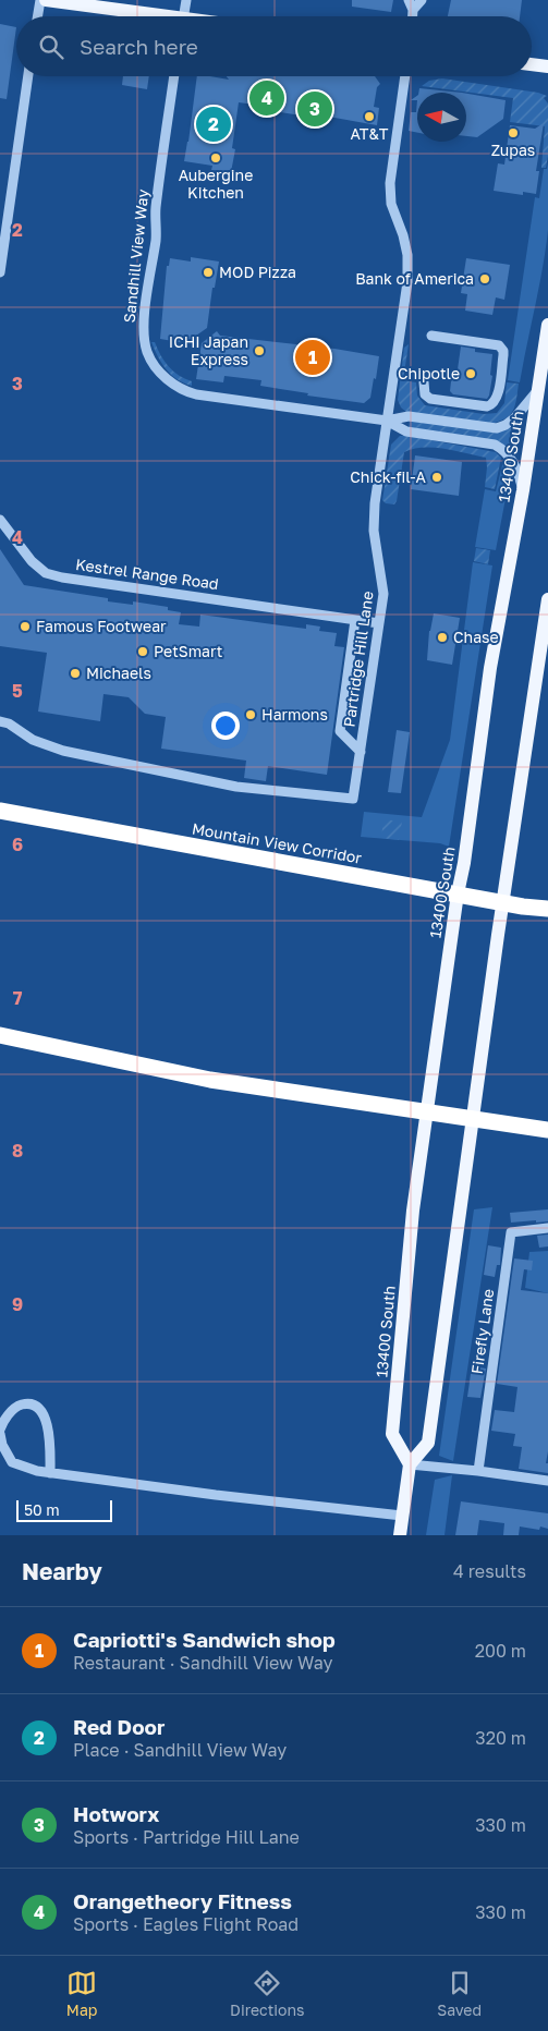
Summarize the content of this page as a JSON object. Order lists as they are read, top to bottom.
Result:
{
  "streets": {
    "highway": ["Mountain View Corridor"],
    "main road": ["13400 South"],
    "street": [
      "Sandhill View Way",
      "Kestrel Range Road",
      "Partridge Hill Lane",
      "Firefly Lane"
    ]
  },
  "crossings": [
    ["Sandhill View Way", "13400 South"],
    ["Sandhill View Way", "Partridge Hill Lane"],
    ["13400 South", "Mountain View Corridor"],
    ["Kestrel Range Road", "Partridge Hill Lane"]
  ],
  "places": [
    "AT&T",
    "Zupas",
    "Aubergine Kitchen",
    "MOD Pizza",
    "Bank of America",
    "ICHI Japan Express",
    "Chipotle",
    "Chick-fil-A",
    "Famous Footwear",
    "Chase",
    "PetSmart",
    "Michaels",
    "Harmons"
  ],
  "scale_bar": "50 m",
  "north": "left",
  "page": {
    "search": "Search here",
    "pins": [
      "4",
      "3",
      "2",
      "1"
    ],
    "scale": "50 m",
    "heading": ["Nearby", "4 results"],
    "list": [
      {
        "mark": "1",
        "name": "Capriotti's Sandwich shop",
        "note": "Restaurant · Sandhill View Way",
        "value": "200 m"
      },
      {
        "mark": "2",
        "name": "Red Door",
        "note": "Place · Sandhill View Way",
        "value": "320 m"
      },
      {
        "mark": "3",
        "name": "Hotworx",
        "note": "Sports · Partridge Hill Lane",
        "value": "330 m"
      },
      {
        "mark": "4",
        "name": "Orangetheory Fitness",
        "note": "Sports · Eagles Flight Road",
        "value": "330 m"
      }
    ],
    "nav": ["Map", "Directions", "Saved"]
  },
  "grid": {
    "rows": [
      "2",
      "3",
      "4",
      "5",
      "6",
      "7",
      "8",
      "9"
    ]
  }
}
